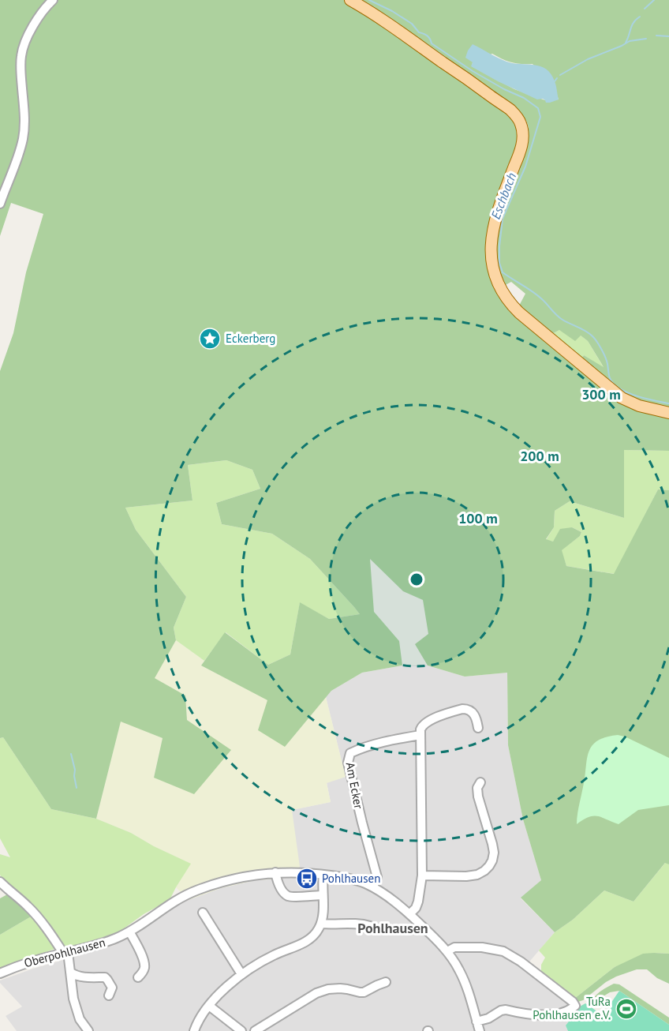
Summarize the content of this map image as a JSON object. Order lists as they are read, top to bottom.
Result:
{
  "streets": {
    "street": ["Am Ecker", "Oberpohlhausen"]
  },
  "crossings": [
    ["Am Ecker", "Oberpohlhausen"]
  ],
  "districts": ["Pohlhausen"],
  "water": ["Eschbach"],
  "places": {
    "place": ["Eckerberg"],
    "bus stop": ["Pohlhausen"],
    "sports": ["TuRa Pohlhausen e.V."]
  },
  "rings": ["300 m", "200 m", "100 m"]
}
